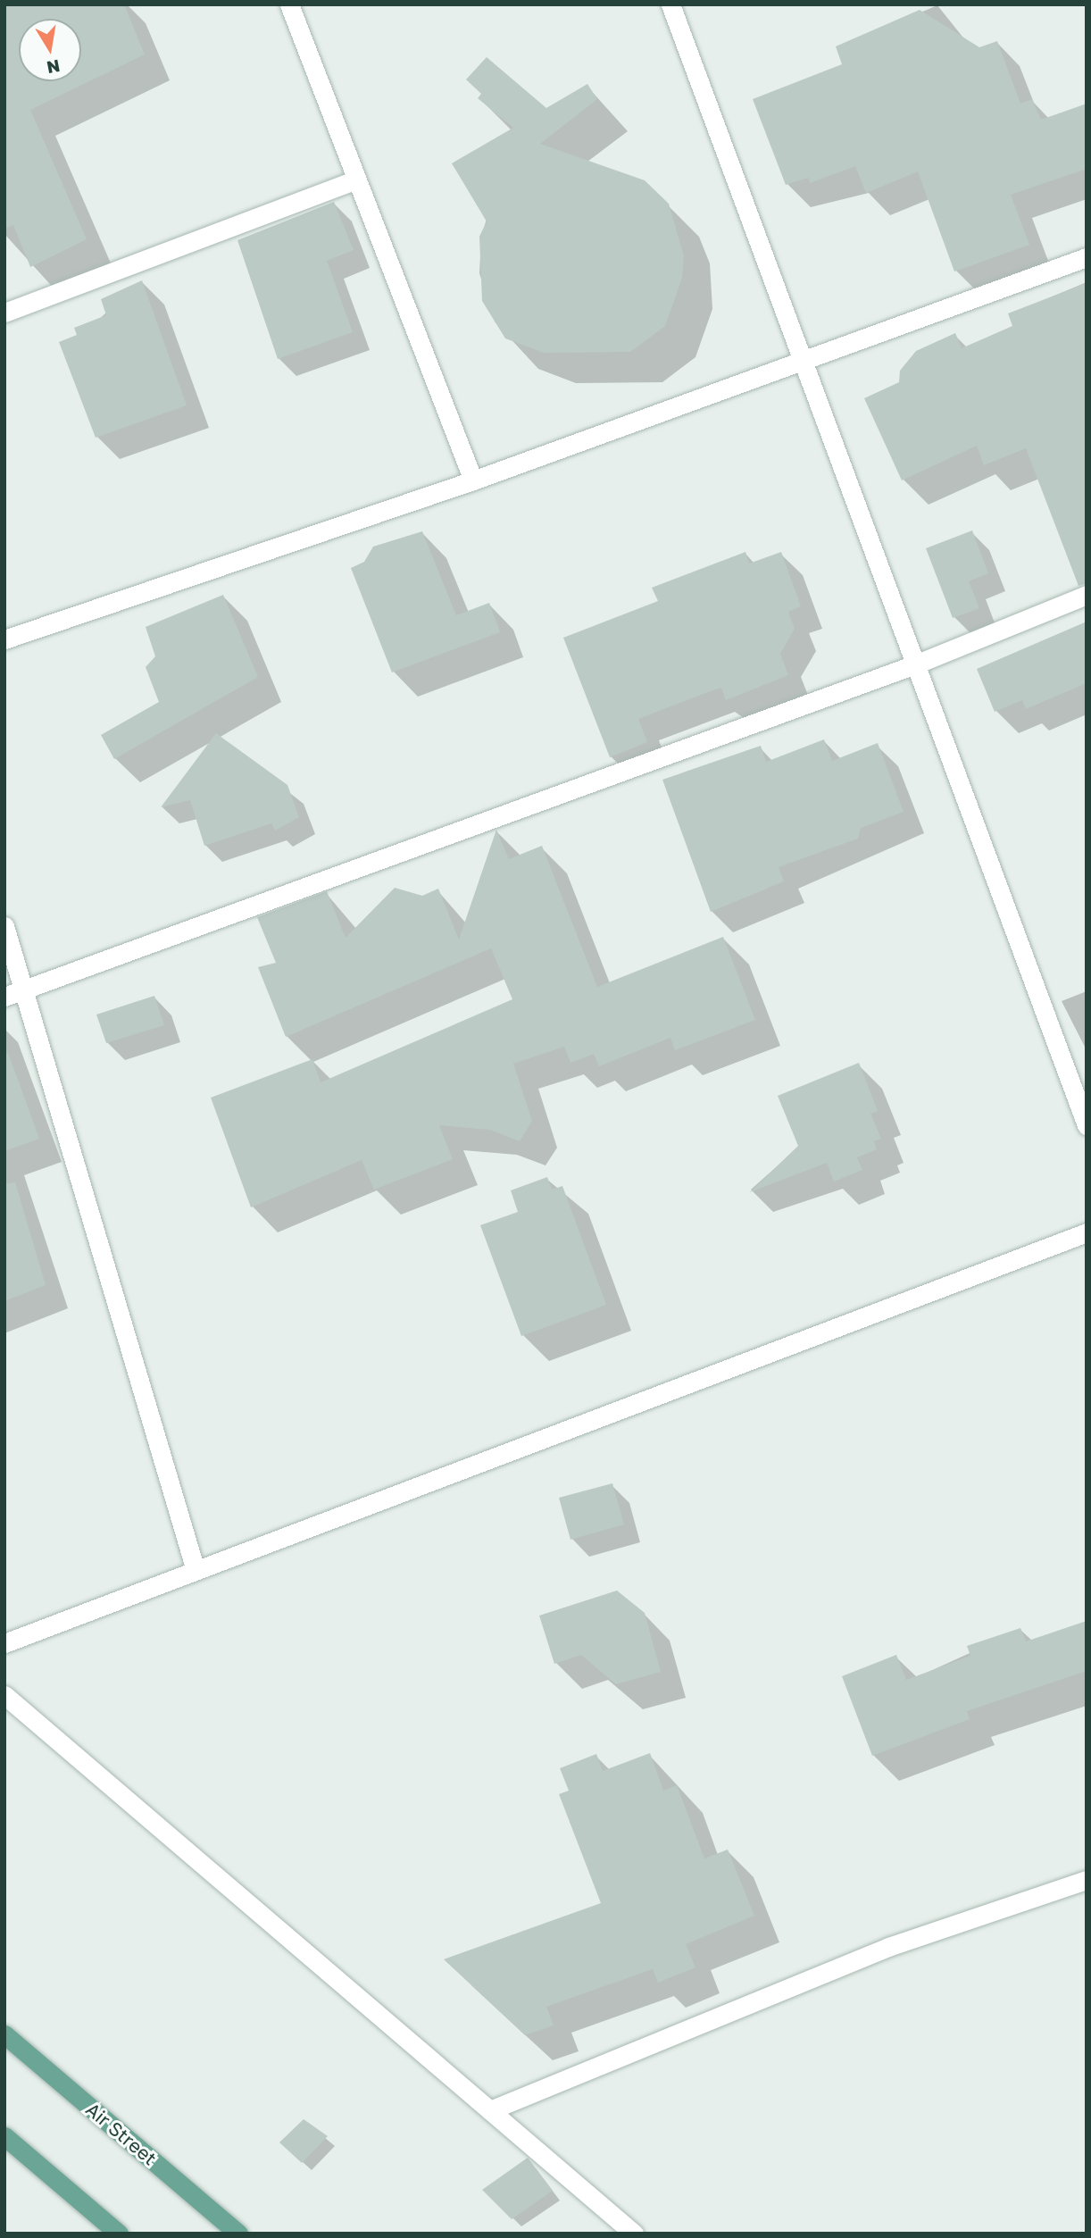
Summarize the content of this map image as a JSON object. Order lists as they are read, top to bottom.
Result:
{
  "streets": {
    "main road": ["Air Street"]
  },
  "north": "bottom"
}
